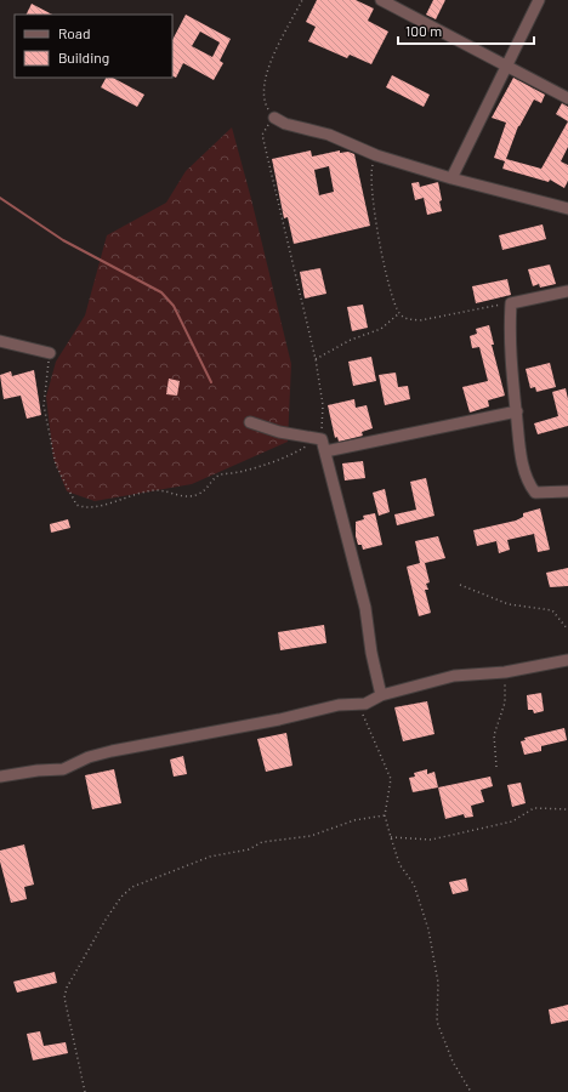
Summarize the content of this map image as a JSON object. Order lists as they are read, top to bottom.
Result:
{
  "legend": ["Road", "Building"],
  "scale_bar": "100 m"
}
